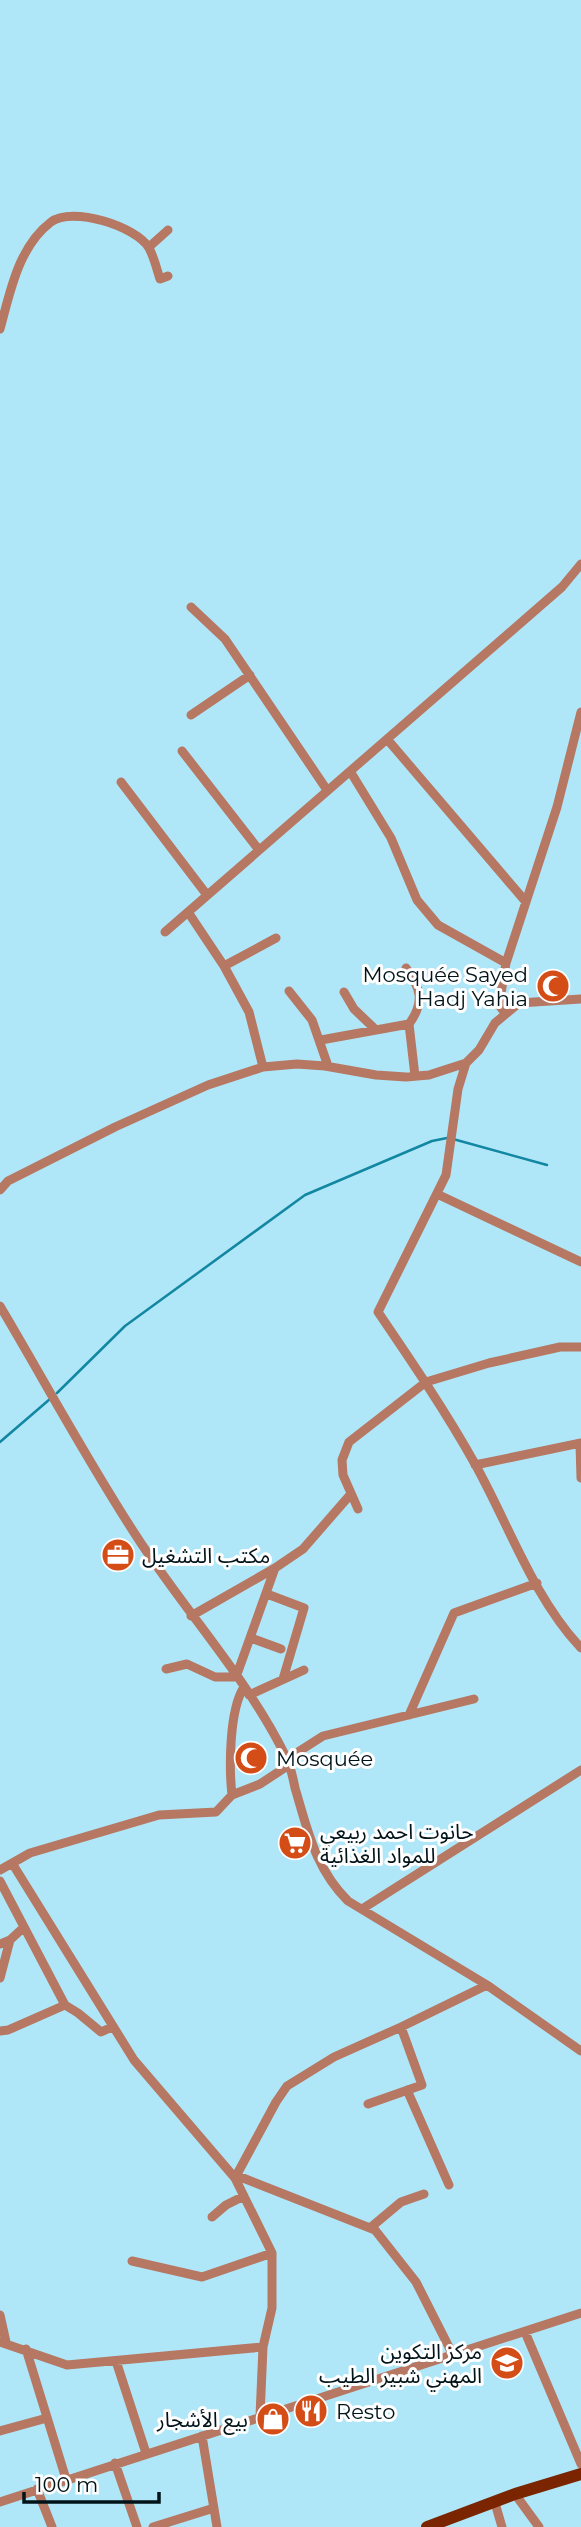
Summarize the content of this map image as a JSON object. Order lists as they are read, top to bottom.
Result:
{
  "places": {
    "mosque": ["Mosquée Sayed Hadj Yahia", "Mosquée"],
    "office": ["مكتب التشغيل"],
    "supermarket": ["حانوت احمد ربيعي للمواد الغذائية"],
    "school or university": ["مركز التكوين المهني شبير الطيب"],
    "restaurant": ["Resto"],
    "shop": ["بيع الأشجار"]
  },
  "scale_bar": "100 m"
}
